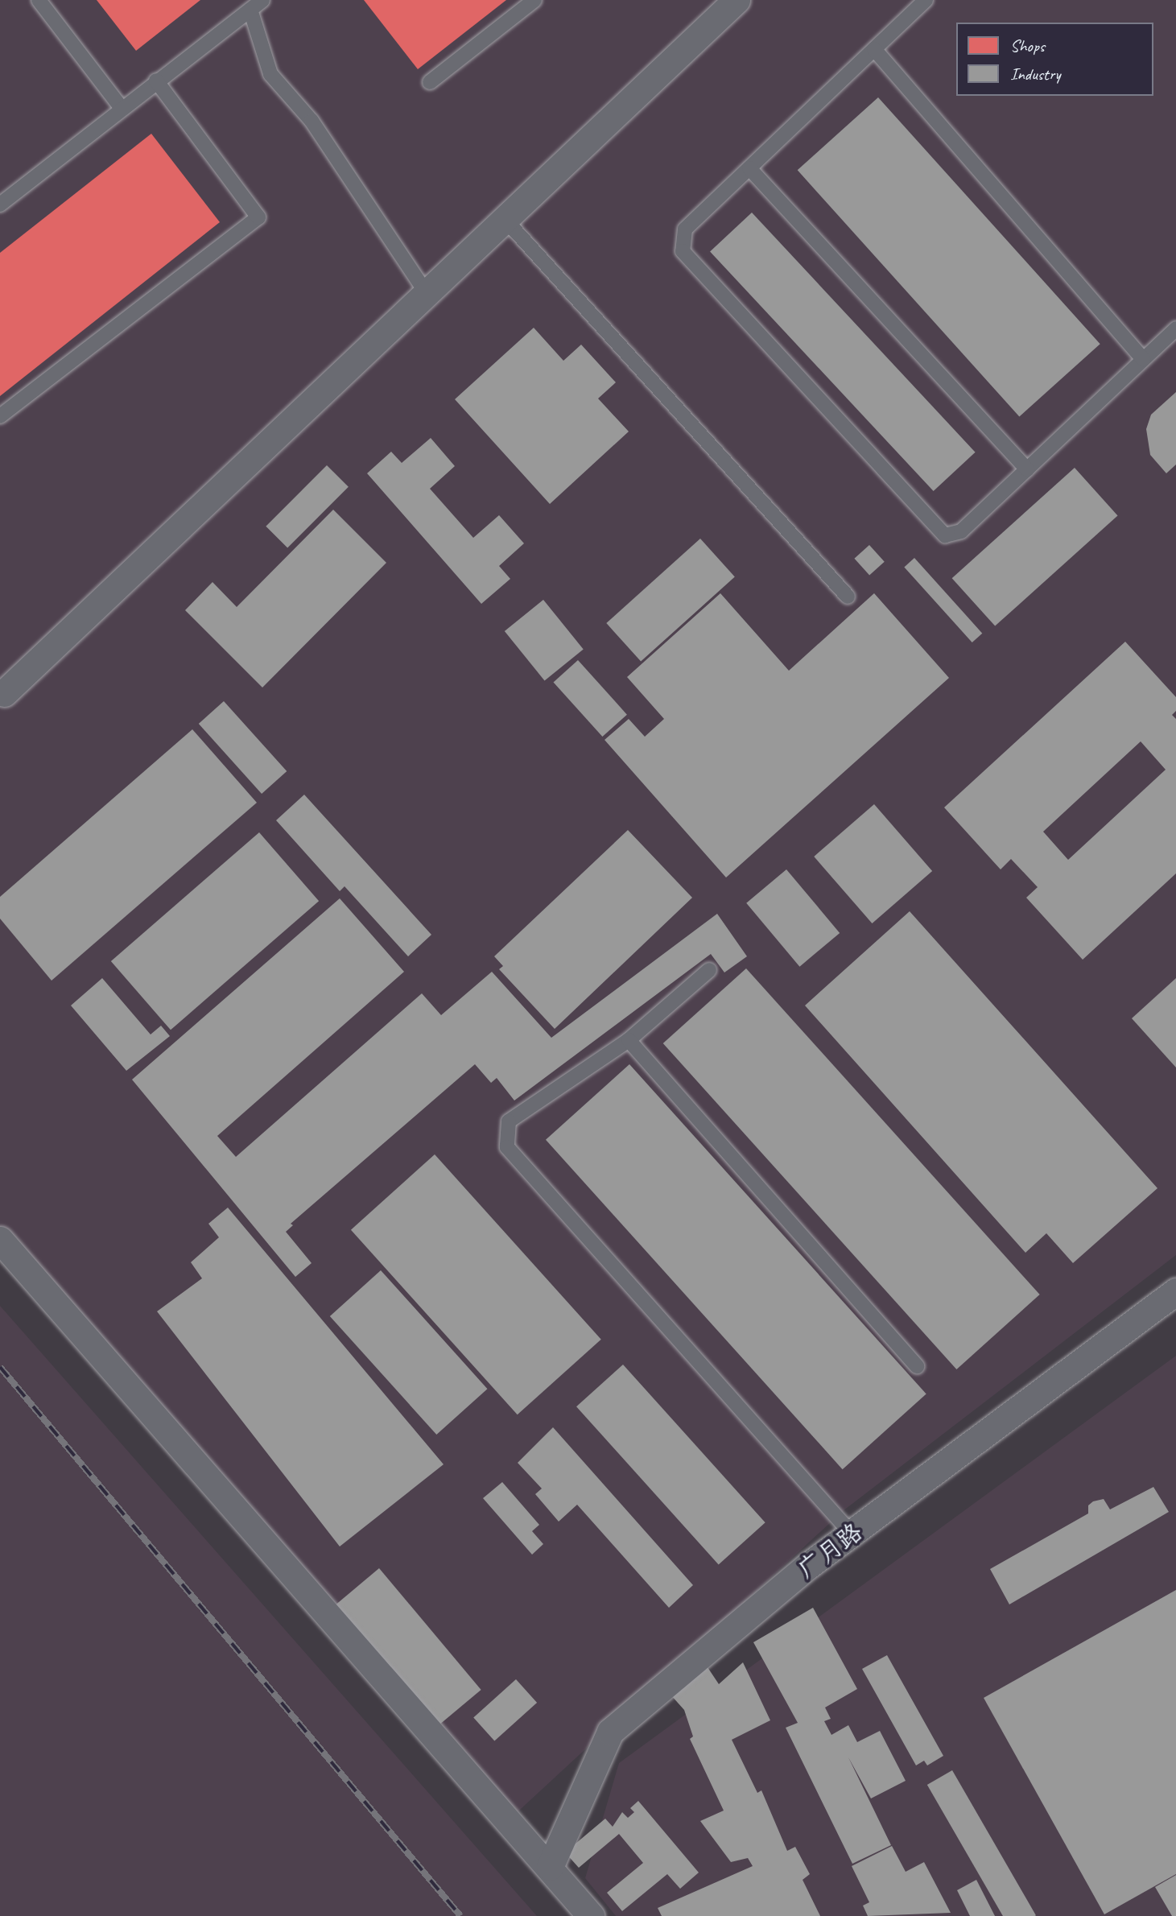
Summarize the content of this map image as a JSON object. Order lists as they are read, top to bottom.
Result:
{
  "streets": {
    "street": ["广月路"]
  },
  "legend": ["Shops", "Industry"]
}
